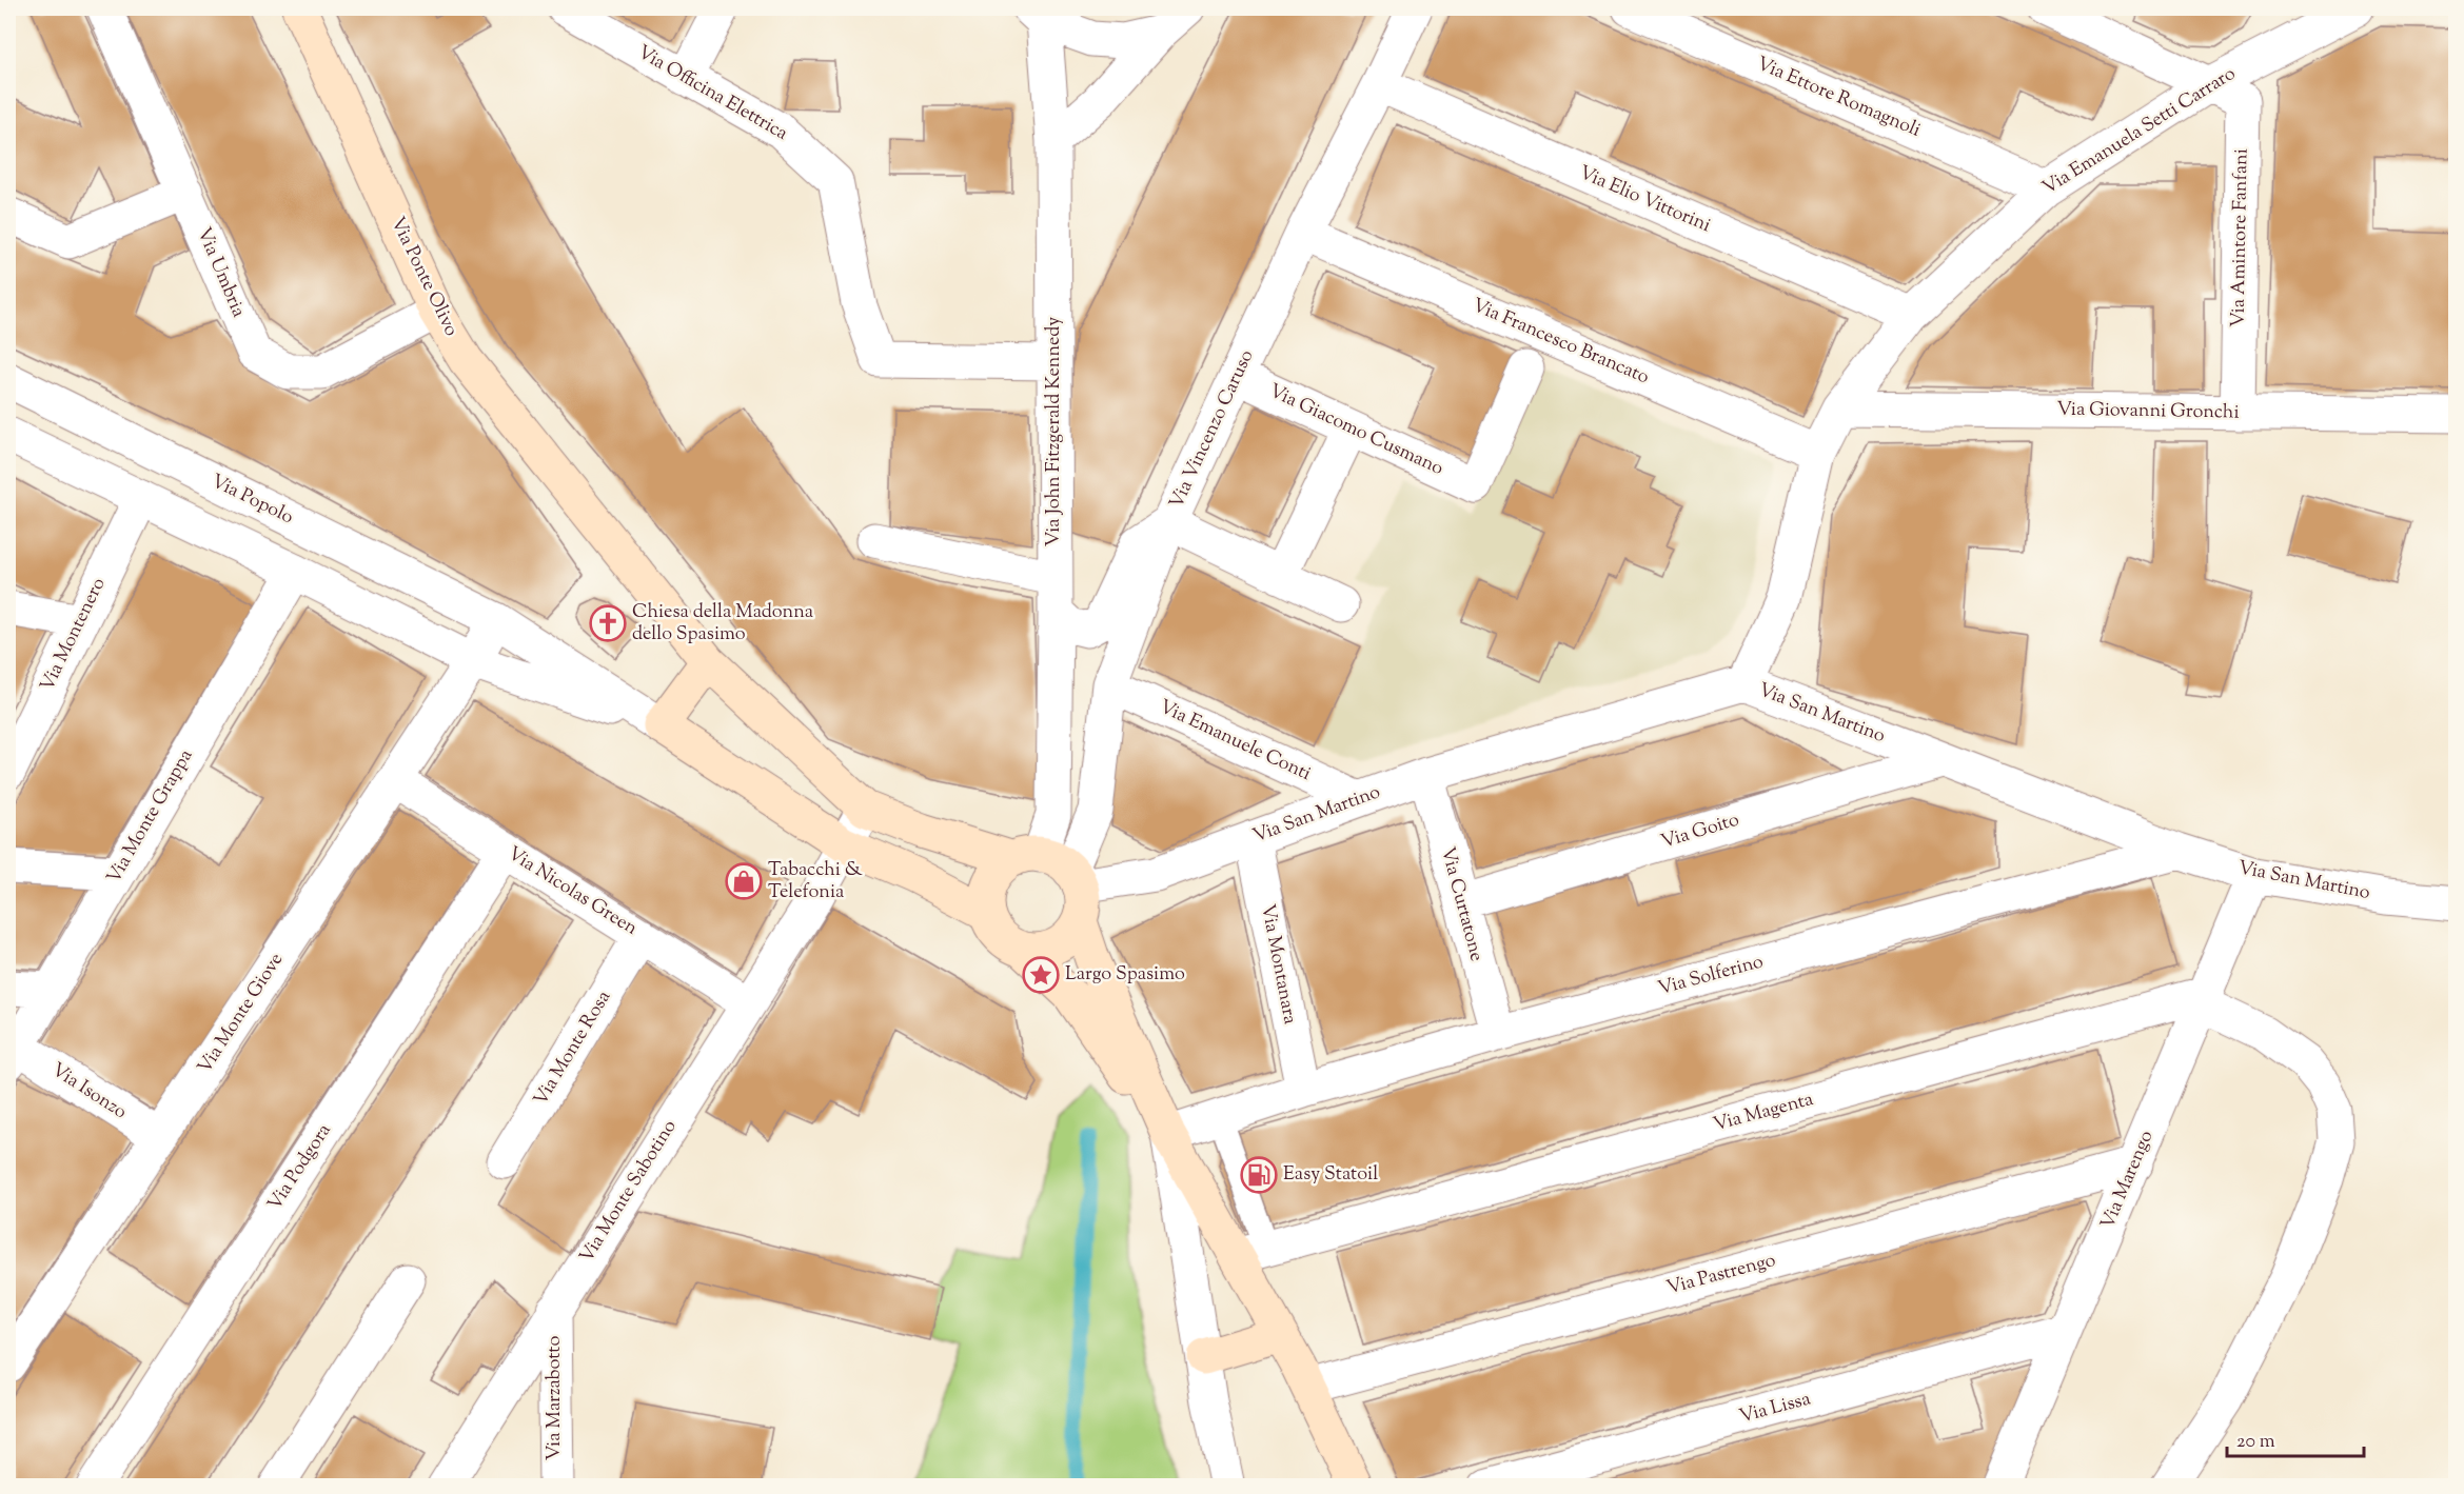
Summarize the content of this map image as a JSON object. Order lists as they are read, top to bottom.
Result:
{
  "streets": {
    "main road": ["Via Ponte Olivo"],
    "street": [
      "Via Officina Elettrica",
      "Via Ettore Romagnoli",
      "Via Emanuela Setti Carraro",
      "Via Elio Vittorini",
      "Via Amintore Fanfani",
      "Via Umbria",
      "Via Francesco Brancato",
      "Via Giovanni Gronchi",
      "Via Vincenzo Caruso",
      "Via Giacomo Cusmano",
      "Via John Fitzgerald Kennedy",
      "Via Popolo",
      "Via Montenero",
      "Via San Martino",
      "Via Emanuele Conti",
      "Via Monte Grappa",
      "Via Goito",
      "Via Nicolas Green",
      "Via Curtatone",
      "Via Montanara",
      "Via Solferino",
      "Via Monte Giove",
      "Via Monte Rosa",
      "Via Isonzo",
      "Via Magenta",
      "Via Podgora",
      "Via Marengo",
      "Via Monte Sabotino",
      "Via Pastrengo",
      "Via Marzabotto",
      "Via Lissa"
    ]
  },
  "crossings": [
    ["Via Officina Elettrica", "Via John Fitzgerald Kennedy"],
    ["Via Ettore Romagnoli", "Via Emanuela Setti Carraro"],
    ["Via Emanuela Setti Carraro", "Via Elio Vittorini"],
    ["Via Emanuela Setti Carraro", "Via Amintore Fanfani"],
    ["Via Emanuela Setti Carraro", "Via Francesco Brancato"],
    ["Via Emanuela Setti Carraro", "Via Giovanni Gronchi"],
    ["Via Emanuela Setti Carraro", "Via San Martino"],
    ["Via Elio Vittorini", "Via Vincenzo Caruso"],
    ["Via Amintore Fanfani", "Via Giovanni Gronchi"],
    ["Via Umbria", "Via Ponte Olivo"],
    ["Via Ponte Olivo", "Via Monte Sabotino"],
    ["Via Francesco Brancato", "Via Vincenzo Caruso"],
    ["Via Vincenzo Caruso", "Via Giacomo Cusmano"],
    ["Via Vincenzo Caruso", "Via John Fitzgerald Kennedy"],
    ["Via Vincenzo Caruso", "Via San Martino"],
    ["Via Vincenzo Caruso", "Via Emanuele Conti"],
    ["Via John Fitzgerald Kennedy", "Via San Martino"],
    ["Via Popolo", "Via Monte Giove"],
    ["Via San Martino", "Via Emanuele Conti"],
    ["Via San Martino", "Via Goito"],
    ["Via San Martino", "Via Curtatone"],
    ["Via San Martino", "Via Montanara"],
    ["Via San Martino", "Via Solferino"],
    ["Via San Martino", "Via Marengo"],
    ["Via Monte Grappa", "Via Isonzo"],
    ["Via Goito", "Via Curtatone"],
    ["Via Nicolas Green", "Via Monte Giove"],
    ["Via Nicolas Green", "Via Monte Rosa"],
    ["Via Nicolas Green", "Via Podgora"],
    ["Via Nicolas Green", "Via Monte Sabotino"],
    ["Via Curtatone", "Via Solferino"],
    ["Via Montanara", "Via Solferino"],
    ["Via Monte Giove", "Via Isonzo"],
    ["Via Magenta", "Via Marengo"],
    ["Via Marengo", "Via Pastrengo"],
    ["Via Marengo", "Via Lissa"],
    ["Via Monte Sabotino", "Via Marzabotto"]
  ],
  "places": {
    "church": ["Chiesa della Madonna dello Spasimo"],
    "shop": ["Tabacchi & Telefonia"],
    "place": ["Largo Spasimo"],
    "fuel station": ["Easy Statoil"]
  },
  "scale_bar": "20 m"
}
